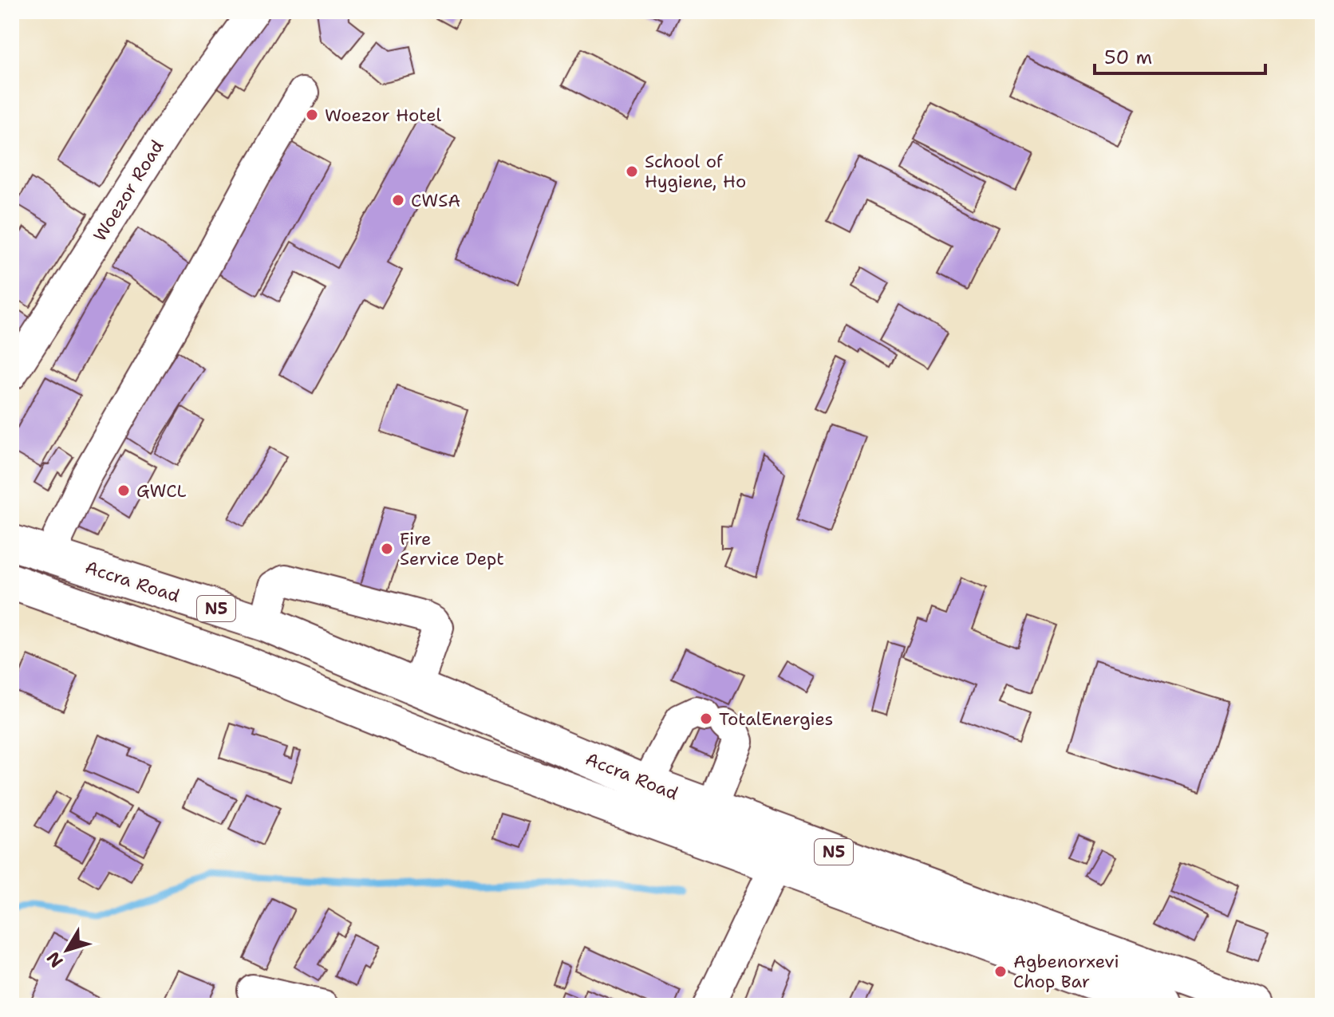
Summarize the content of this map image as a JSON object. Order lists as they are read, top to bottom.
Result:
{
  "streets": {
    "main road": ["Accra Road", "N5"],
    "street": ["Woezor Road"]
  },
  "places": [
    "Woezor Hotel",
    "School of Hygiene, Ho",
    "CWSA",
    "GWCL",
    "Fire Service Dept",
    "TotalEnergies",
    "Agbenorxevi Chop Bar"
  ],
  "scale_bar": "50 m",
  "north": "bottom left"
}
